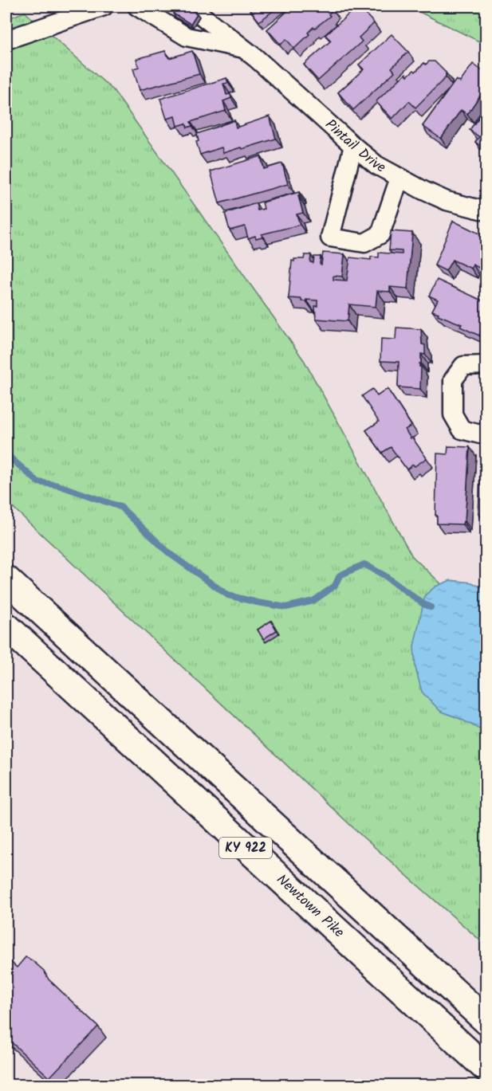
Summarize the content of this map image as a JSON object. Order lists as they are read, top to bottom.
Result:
{
  "streets": {
    "highway": ["KY 922", "Newtown Pike"],
    "street": ["Pintail Drive"]
  }
}
